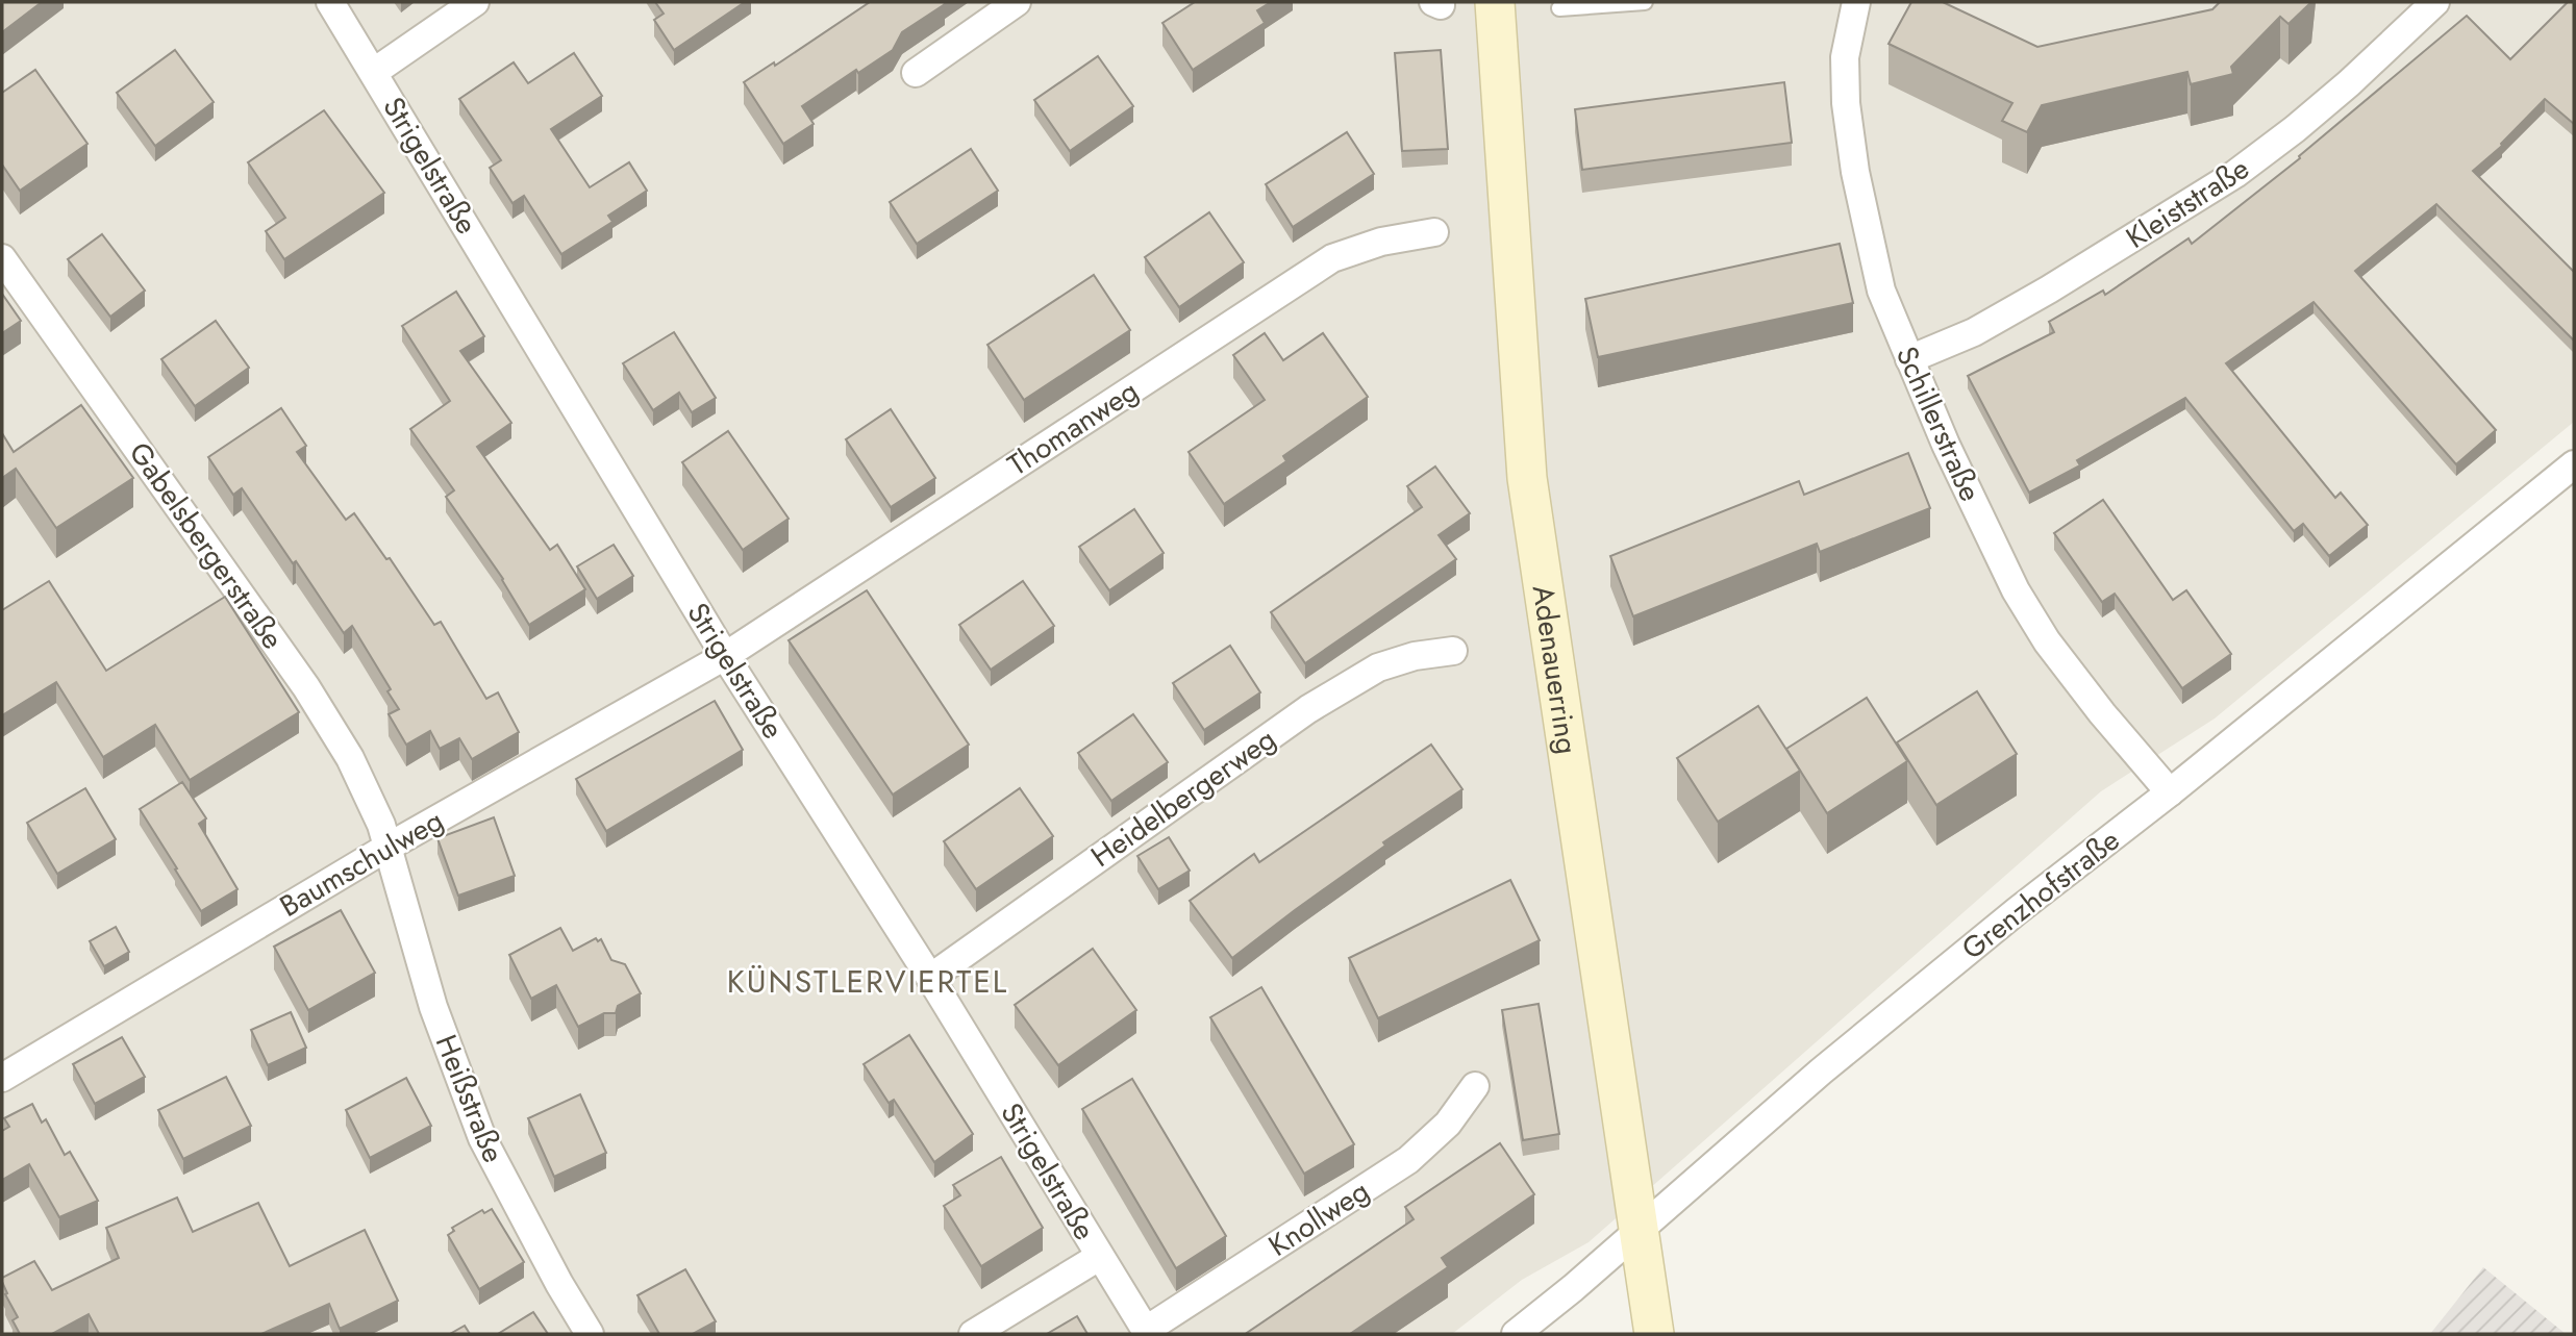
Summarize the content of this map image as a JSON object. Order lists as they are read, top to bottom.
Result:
{
  "streets": {
    "main road": ["Adenauerring"],
    "street": [
      "Strigelstraße",
      "Kleiststraße",
      "Schillerstraße",
      "Thomanweg",
      "Gabelsbergerstraße",
      "Heidelbergerweg",
      "Baumschulweg",
      "Grenzhofstraße",
      "Heißstraße",
      "Knollweg"
    ]
  },
  "crossings": [
    ["Strigelstraße", "Thomanweg"],
    ["Strigelstraße", "Heidelbergerweg"],
    ["Strigelstraße", "Baumschulweg"],
    ["Strigelstraße", "Knollweg"],
    ["Kleiststraße", "Schillerstraße"],
    ["Schillerstraße", "Grenzhofstraße"],
    ["Thomanweg", "Baumschulweg"],
    ["Gabelsbergerstraße", "Baumschulweg"],
    ["Gabelsbergerstraße", "Heißstraße"],
    ["Adenauerring", "Grenzhofstraße"],
    ["Baumschulweg", "Heißstraße"]
  ],
  "districts": ["KÜNSTLERVIERTEL"]
}
